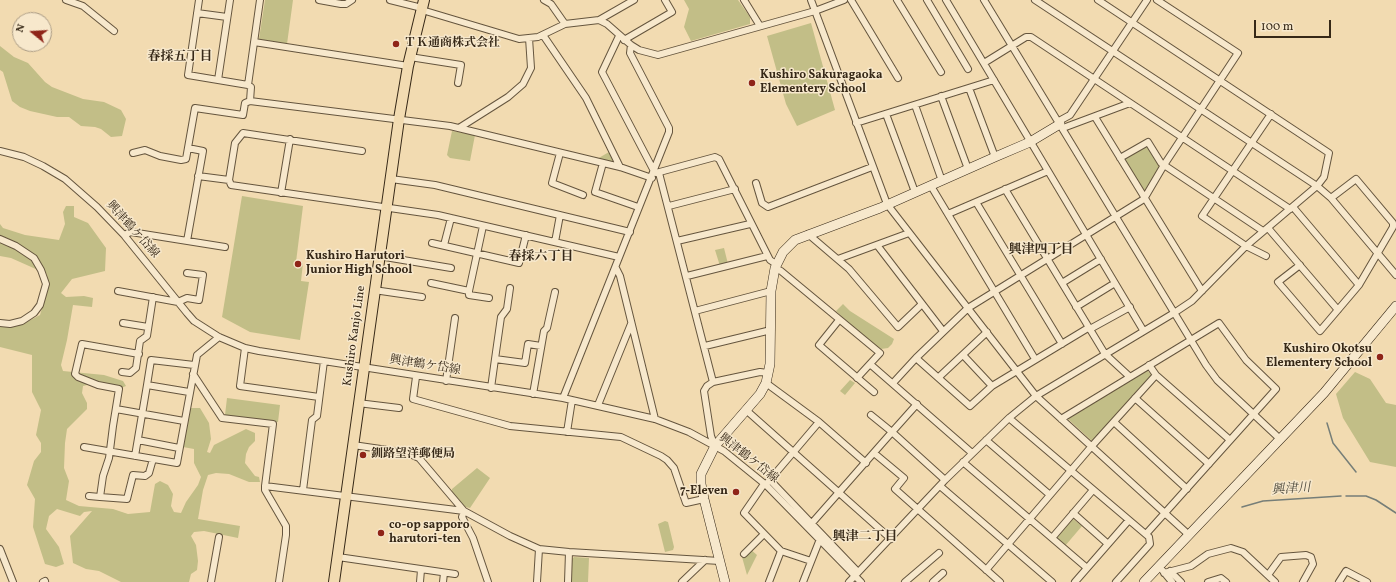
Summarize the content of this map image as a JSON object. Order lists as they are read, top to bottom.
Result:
{
  "streets": {
    "main road": ["Kushiro Kanjo Line"],
    "street": ["興津鶴ケ岱線"]
  },
  "crossings": [
    ["興津鶴ケ岱線", "Kushiro Kanjo Line"]
  ],
  "districts": [
    "春採五丁目",
    "興津四丁目",
    "春採六丁目",
    "興津二丁目"
  ],
  "water": ["興津川"],
  "places": [
    "ＴＫ通商株式会社",
    "Kushiro Sakuragaoka Elementery School",
    "Kushiro Harutori Junior High School",
    "Kushiro Okotsu Elementery School",
    "釧路望洋郵便局",
    "7-Eleven",
    "co-op sapporo harutori-ten"
  ],
  "scale_bar": "100 m",
  "north": "left"
}
